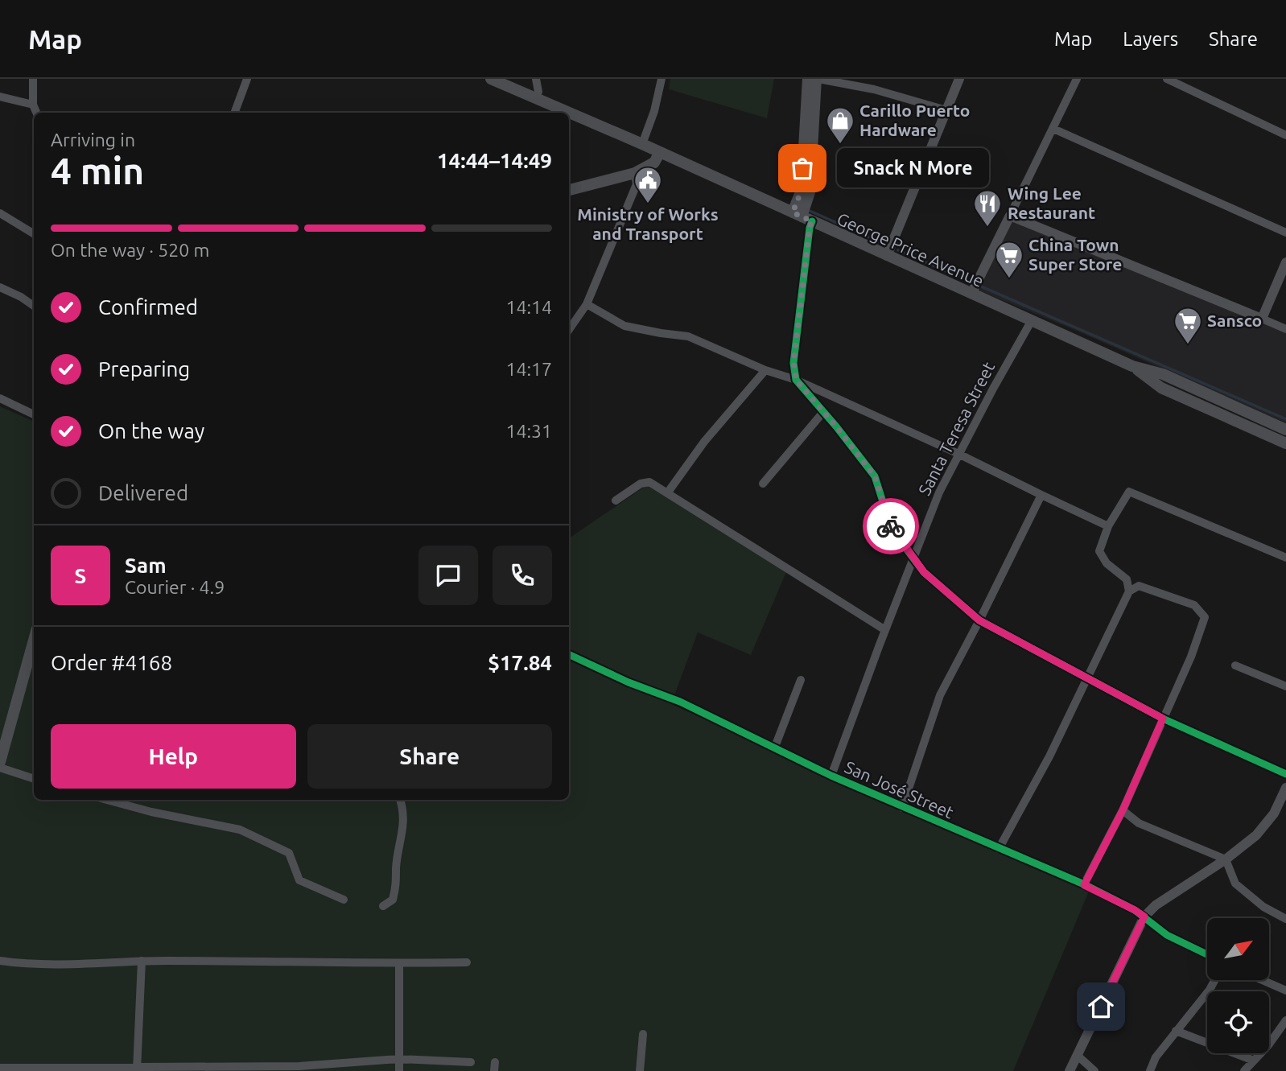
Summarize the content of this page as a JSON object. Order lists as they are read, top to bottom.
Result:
{
  "streets": {
    "main road": ["George Price Avenue"],
    "street": ["Santa Teresa Street", "San José Street"]
  },
  "crossings": [
    ["George Price Avenue", "Santa Teresa Street"],
    ["Santa Teresa Street", "San José Street"]
  ],
  "places": {
    "shop": ["Carillo Puerto Hardware"],
    "other": ["Snack N More"],
    "public building": ["Ministry of Works and Transport"],
    "restaurant": ["Wing Lee Restaurant"],
    "supermarket": ["China Town Super Store", "Sansco"]
  },
  "north": "top right",
  "page": {
    "header": "Map",
    "nav": ["Map", "Layers", "Share"],
    "heading": ["4 min", "Arriving in", "14:44–14:49"],
    "panel": [
      "Sam",
      "Courier · 4.9",
      "Order #4168",
      "$17.84"
    ],
    "bubble": "Snack N More",
    "bar": "On the way · 520 m",
    "list": [
      ["Confirmed", "14:14"],
      ["Preparing", "14:17"],
      ["On the way", "14:31"],
      "Delivered"
    ],
    "round": "S",
    "buttons": ["Help", "Share"]
  }
}
